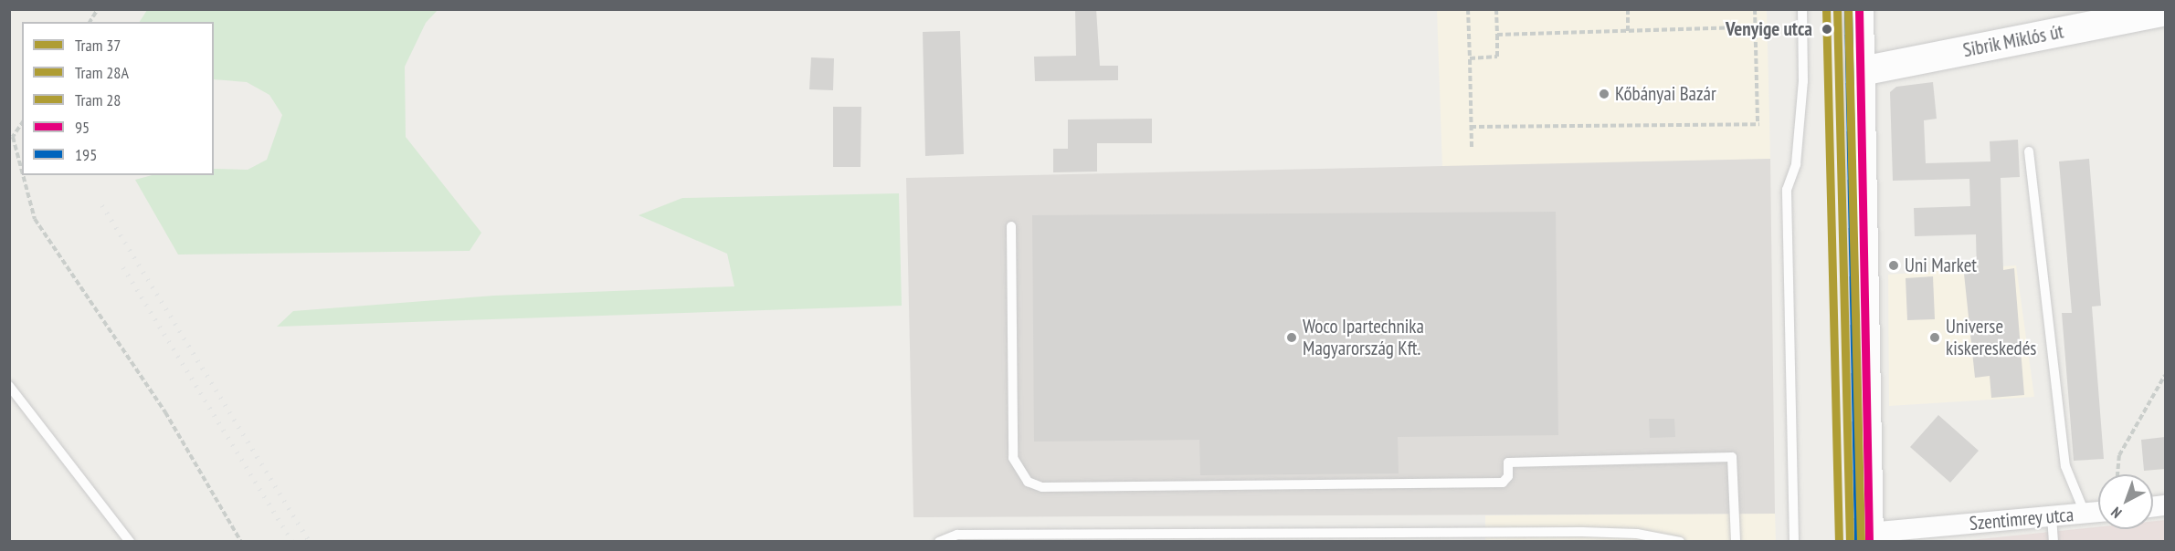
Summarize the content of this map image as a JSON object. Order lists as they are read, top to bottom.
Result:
{
  "streets": {
    "street": ["Sibrik Miklós út", "Szentimrey utca"]
  },
  "places": [
    "Venyige utca",
    "Kőbányai Bazár",
    "Uni Market",
    "Woco Ipartechnika Magyarország Kft.",
    "Universe kiskereskedés"
  ],
  "lines": [
    "tram line 37",
    "tram line 28A",
    "tram line 28",
    "transit line 95",
    "transit line 195"
  ],
  "legend": [
    "Tram 37",
    "Tram 28A",
    "Tram 28",
    "95",
    "195"
  ],
  "north": "bottom left"
}
